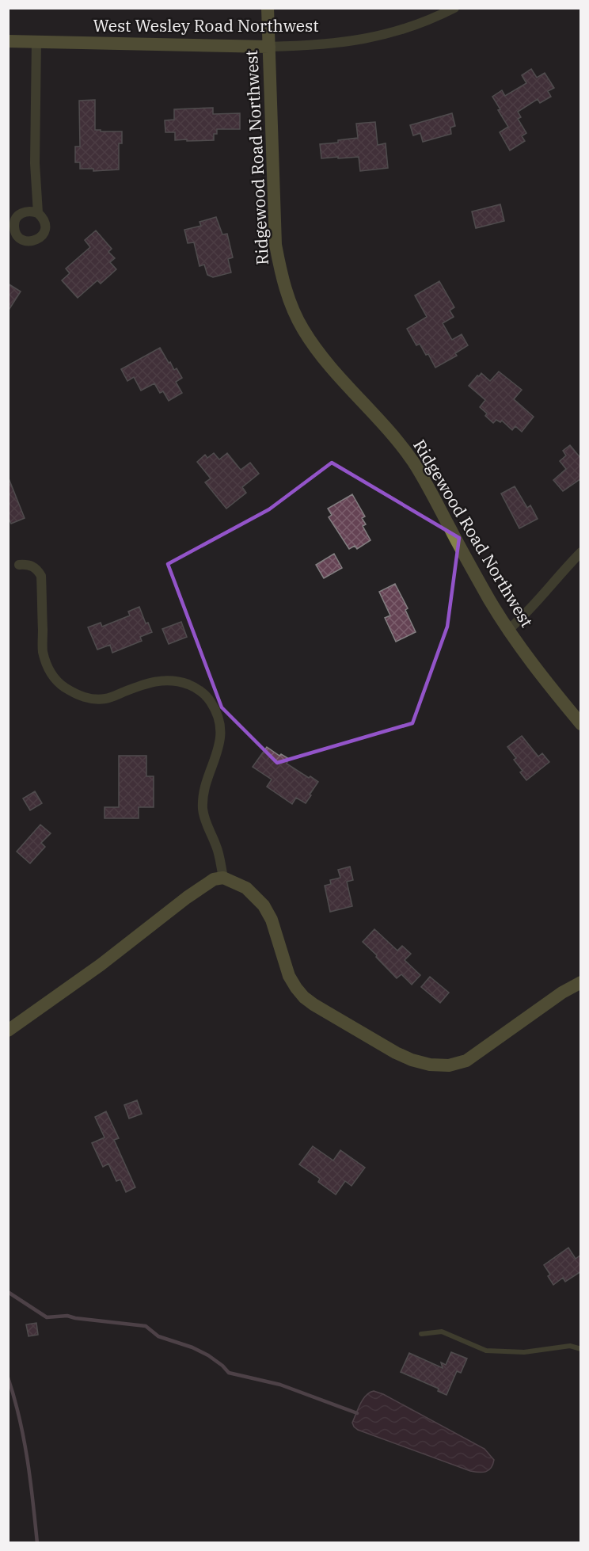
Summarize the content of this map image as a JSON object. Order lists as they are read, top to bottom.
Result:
{
  "streets": {
    "street": ["West Wesley Road Northwest", "Ridgewood Road Northwest"]
  },
  "crossings": [
    ["West Wesley Road Northwest", "Ridgewood Road Northwest"]
  ]
}
